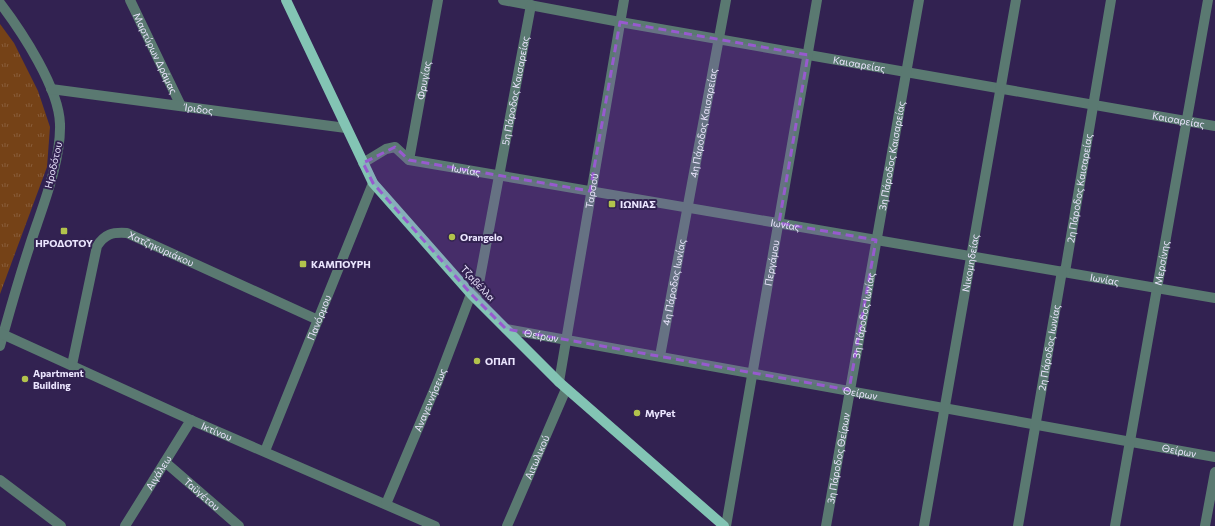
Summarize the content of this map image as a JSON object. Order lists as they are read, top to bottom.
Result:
{
  "streets": {
    "main road": ["Τζαβέλλα"],
    "street": [
      "Μαρτύρων Δράμας",
      "Καισαρείας",
      "Φρυγίας",
      "5η Πάροδος Καισαρείας",
      "Ίριδος",
      "4η Πάροδος Καισαρείας",
      "3η Πάροδος Καισαρείας",
      "Ηροδότου",
      "Ιωνίας",
      "2η Πάροδος Καισαρείας",
      "Ταρσού",
      "Χατζηκυριάκου",
      "Περγάμου",
      "Νικομηδείας",
      "Μερσίνης",
      "4η Πάροδος Ιωνίας",
      "3η Πάροδος Ιωνίας",
      "Πανόρμου",
      "Θείρων",
      "2η Πάροδος Ιωνίας",
      "Αναγεννήσεως",
      "Ικτίνου",
      "Αιτωλικού",
      "3η Πάροδος Θείρων",
      "Αιγάλεω",
      "Ταϋγέτου"
    ]
  },
  "crossings": [
    ["Μαρτύρων Δράμας", "Ίριδος"],
    ["Καισαρείας", "5η Πάροδος Καισαρείας"],
    ["Καισαρείας", "4η Πάροδος Καισαρείας"],
    ["Καισαρείας", "3η Πάροδος Καισαρείας"],
    ["Καισαρείας", "2η Πάροδος Καισαρείας"],
    ["Καισαρείας", "Ταρσού"],
    ["Καισαρείας", "Περγάμου"],
    ["Καισαρείας", "Νικομηδείας"],
    ["Καισαρείας", "Μερσίνης"],
    ["Φρυγίας", "Ιωνίας"],
    ["5η Πάροδος Καισαρείας", "Ιωνίας"],
    ["5η Πάροδος Καισαρείας", "Τζαβέλλα"],
    ["5η Πάροδος Καισαρείας", "Αναγεννήσεως"],
    ["Ίριδος", "Ηροδότου"],
    ["Ίριδος", "Τζαβέλλα"],
    ["4η Πάροδος Καισαρείας", "Ιωνίας"],
    ["4η Πάροδος Καισαρείας", "4η Πάροδος Ιωνίας"],
    ["3η Πάροδος Καισαρείας", "Ιωνίας"],
    ["3η Πάροδος Καισαρείας", "3η Πάροδος Ιωνίας"],
    ["Ηροδότου", "Ικτίνου"],
    ["Ιωνίας", "2η Πάροδος Καισαρείας"],
    ["Ιωνίας", "Ταρσού"],
    ["Ιωνίας", "Περγάμου"],
    ["Ιωνίας", "Νικομηδείας"],
    ["Ιωνίας", "Μερσίνης"],
    ["Ιωνίας", "4η Πάροδος Ιωνίας"],
    ["Ιωνίας", "3η Πάροδος Ιωνίας"],
    ["Ιωνίας", "2η Πάροδος Ιωνίας"],
    ["2η Πάροδος Καισαρείας", "2η Πάροδος Ιωνίας"],
    ["Ταρσού", "Τζαβέλλα"],
    ["Ταρσού", "Θείρων"],
    ["Ταρσού", "Αιτωλικού"],
    ["Χατζηκυριάκου", "Πανόρμου"],
    ["Χατζηκυριάκου", "Ικτίνου"],
    ["Περγάμου", "Τζαβέλλα"],
    ["Περγάμου", "Θείρων"],
    ["Νικομηδείας", "Θείρων"],
    ["Μερσίνης", "Θείρων"],
    ["4η Πάροδος Ιωνίας", "Θείρων"],
    ["Τζαβέλλα", "Πανόρμου"],
    ["Τζαβέλλα", "Θείρων"],
    ["Τζαβέλλα", "Αναγεννήσεως"],
    ["Τζαβέλλα", "Αιτωλικού"],
    ["3η Πάροδος Ιωνίας", "Θείρων"],
    ["3η Πάροδος Ιωνίας", "3η Πάροδος Θείρων"],
    ["Πανόρμου", "Ικτίνου"],
    ["Θείρων", "2η Πάροδος Ιωνίας"],
    ["Θείρων", "3η Πάροδος Θείρων"],
    ["Αναγεννήσεως", "Ικτίνου"],
    ["Ικτίνου", "Αιγάλεω"],
    ["Αιγάλεω", "Ταϋγέτου"]
  ],
  "places": {
    "transit": ["ΙΩΝΙΑΣ", "ΗΡΟΔΟΤΟΥ", "ΚΑΜΠΟΥΡΗ"],
    "other": [
      "Orangelo",
      "ΟΠΑΠ",
      "Apartment Building",
      "MyPet"
    ]
  }
}
